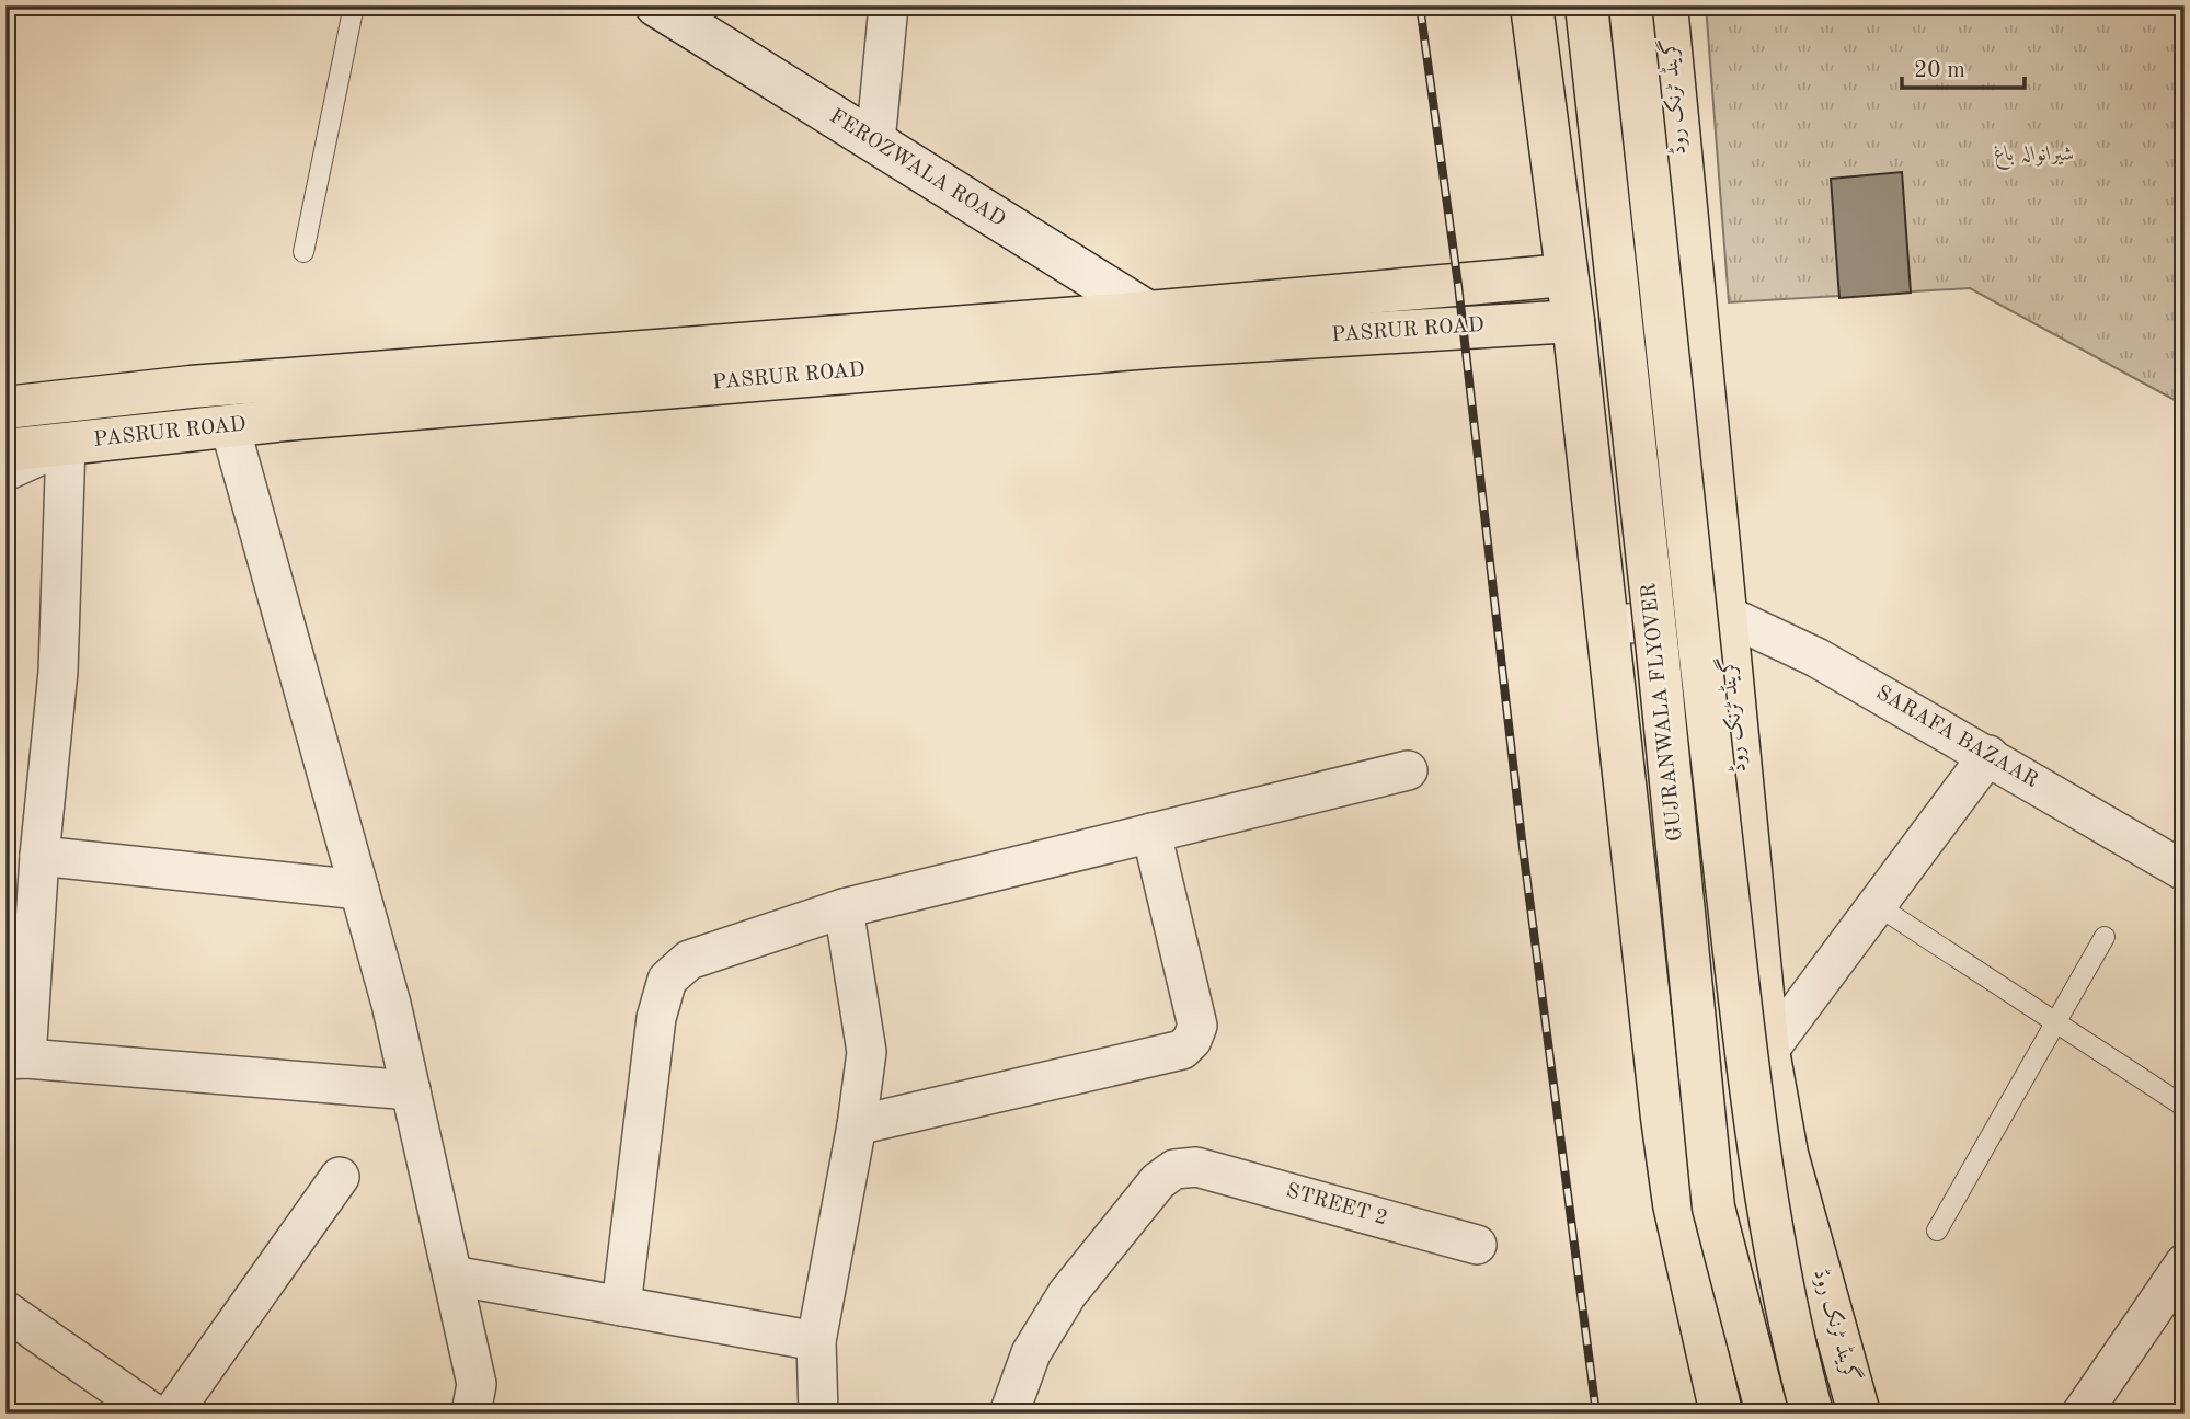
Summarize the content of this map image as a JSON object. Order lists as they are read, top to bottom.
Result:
{
  "streets": {
    "main road": [
      "گرینڈ ٹرنک روڈ",
      "FEROZWALA ROAD",
      "PASRUR ROAD",
      "GUJRANWALA FLYOVER"
    ],
    "street": ["SARAFA BAZAAR", "STREET 2"]
  },
  "crossings": [
    ["گرینڈ ٹرنک روڈ", "SARAFA BAZAAR"],
    ["FEROZWALA ROAD", "PASRUR ROAD"]
  ],
  "parks": ["شیرانوالہ باغ"],
  "scale_bar": "20 m"
}
